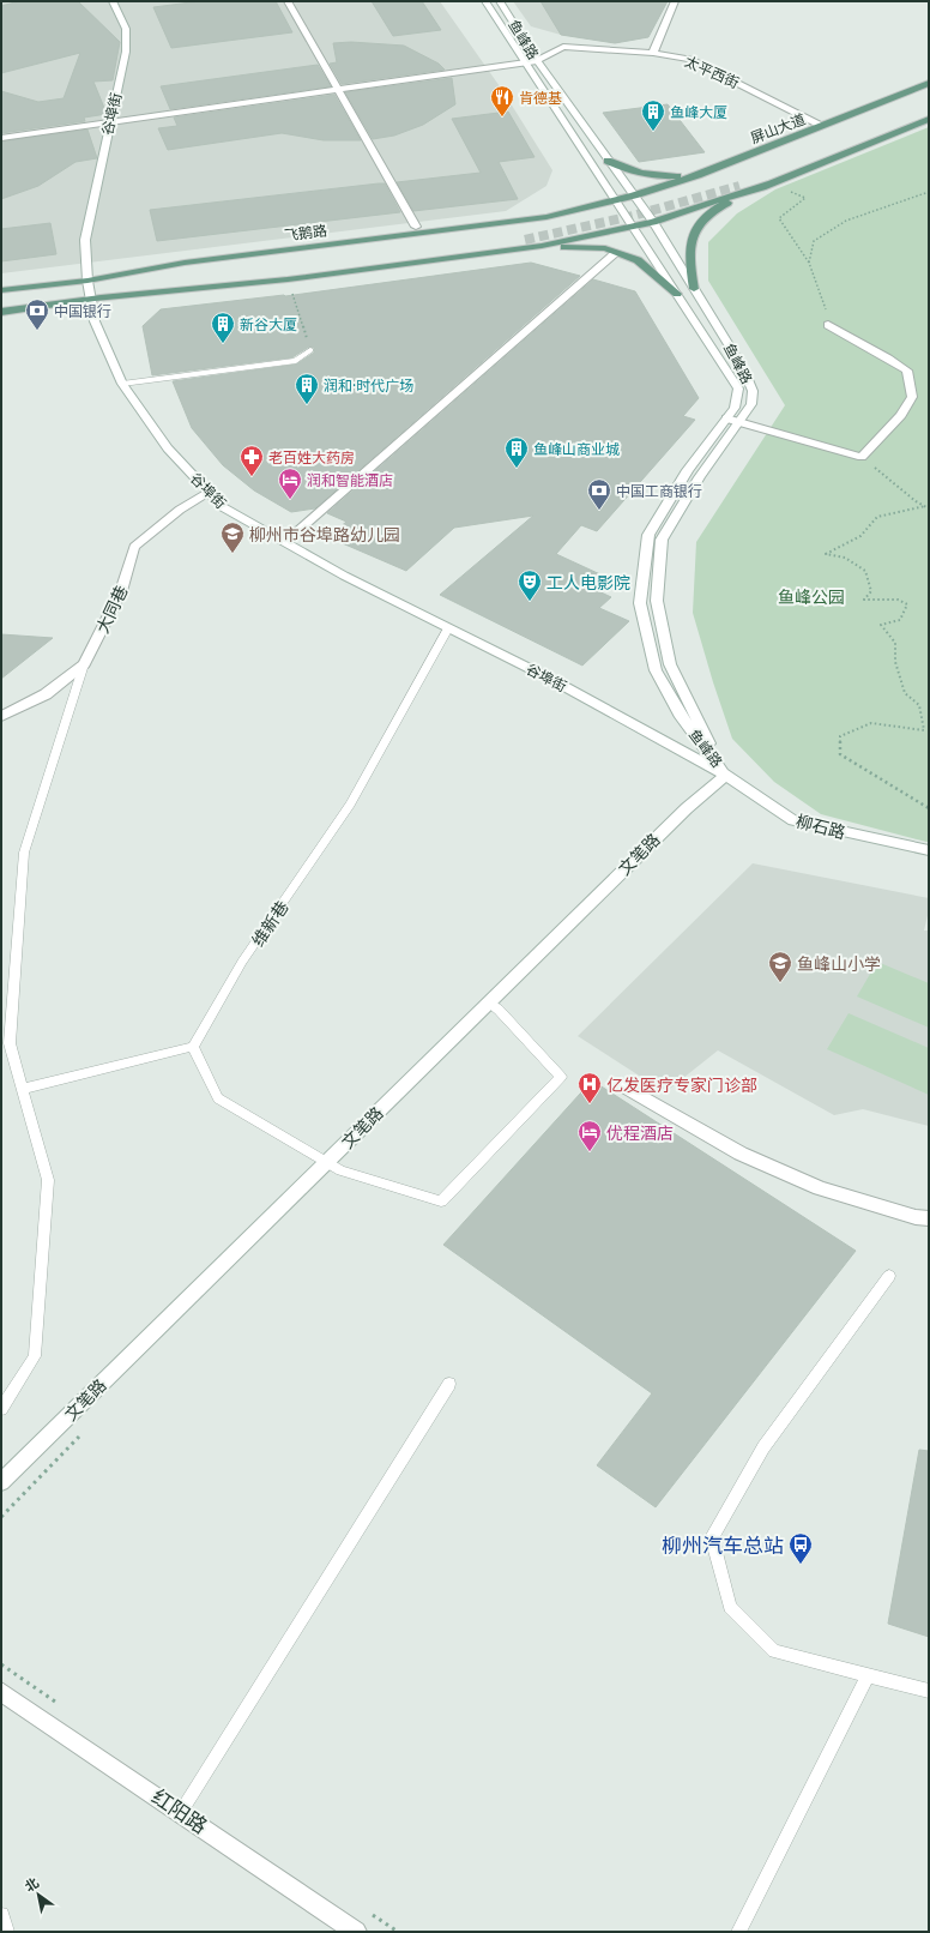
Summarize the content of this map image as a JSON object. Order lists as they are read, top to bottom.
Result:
{
  "streets": {
    "main road": ["屏山大道", "飞鹅路"],
    "street": [
      "鱼峰路",
      "太平西街",
      "谷埠街",
      "大同巷",
      "柳石路",
      "文笔路",
      "红阳路"
    ],
    "lane": ["维新巷"]
  },
  "crossings": [
    ["鱼峰路", "太平西街"],
    ["鱼峰路", "谷埠街"],
    ["鱼峰路", "屏山大道"],
    ["鱼峰路", "飞鹅路"],
    ["鱼峰路", "柳石路"],
    ["鱼峰路", "文笔路"],
    ["太平西街", "谷埠街"],
    ["太平西街", "屏山大道"],
    ["谷埠街", "飞鹅路"],
    ["谷埠街", "大同巷"],
    ["谷埠街", "柳石路"],
    ["谷埠街", "文笔路"],
    ["谷埠街", "维新巷"],
    ["屏山大道", "飞鹅路"],
    ["柳石路", "文笔路"]
  ],
  "parks": ["鱼峰公园"],
  "places": {
    "restaurant": ["肯德基"],
    "building": [
      "鱼峰大厦",
      "新谷大厦",
      "润和·时代广场",
      "鱼峰山商业城"
    ],
    "bank": ["中国银行", "中国工商银行"],
    "pharmacy": ["老百姓大药房"],
    "hotel": ["润和智能酒店", "优程酒店"],
    "school or university": ["柳州市谷埠路幼儿园", "鱼峰山小学"],
    "theatre": ["工人电影院"],
    "hospital": ["亿发医疗专家门诊部"],
    "bus stop": ["柳州汽车总站"]
  },
  "north": "top left"
}
